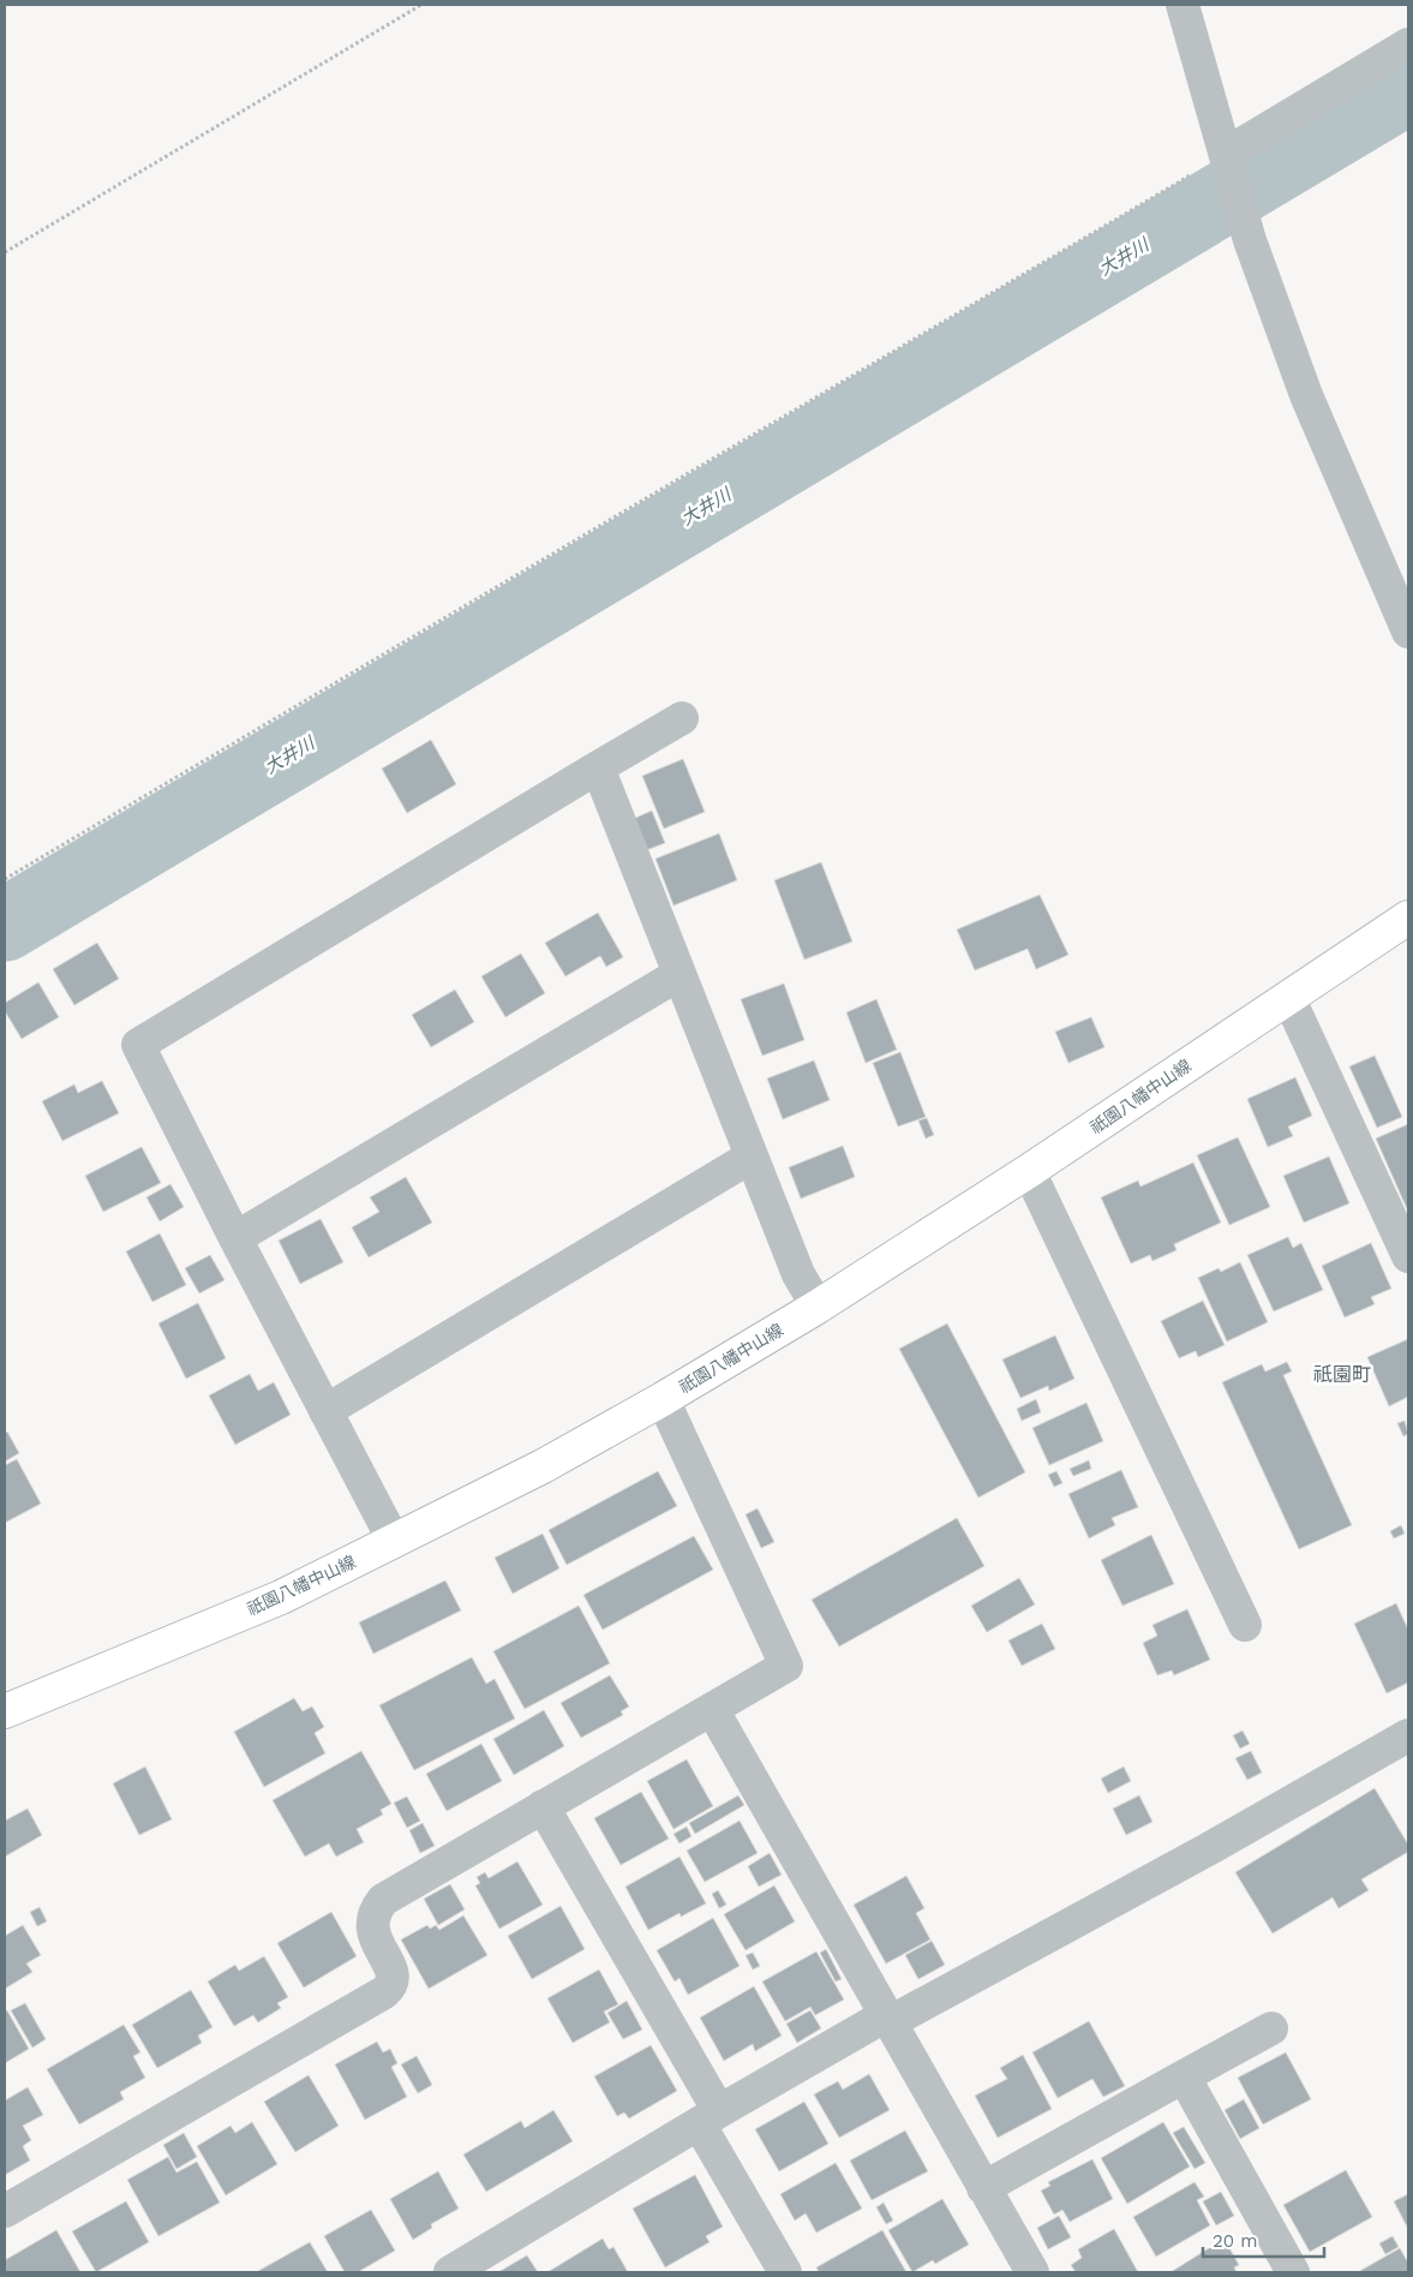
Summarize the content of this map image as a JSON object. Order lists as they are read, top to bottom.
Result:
{
  "streets": {
    "main road": ["祇園八幡中山線"]
  },
  "districts": ["祇園町"],
  "water": ["大井川"],
  "scale_bar": "20 m"
}
